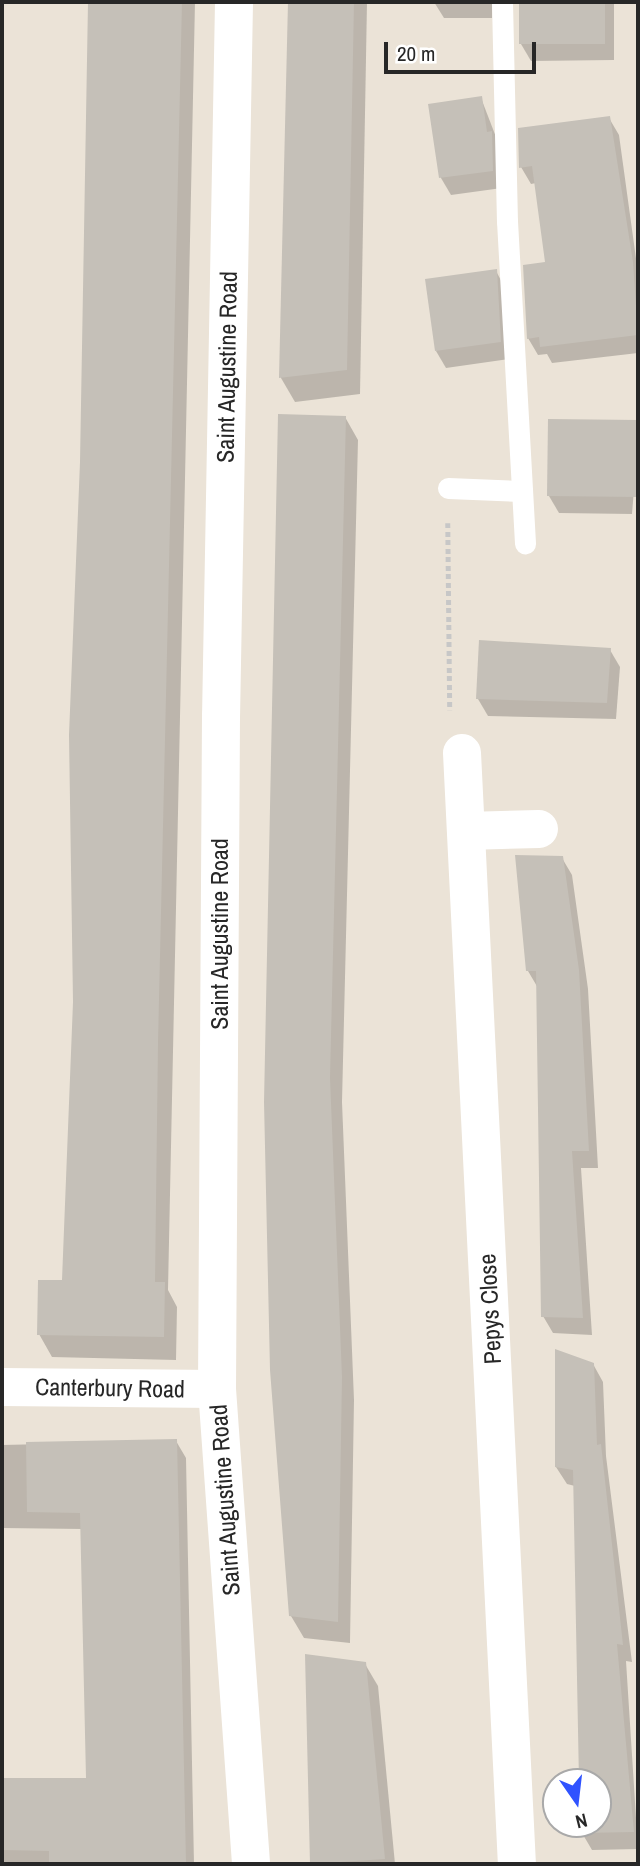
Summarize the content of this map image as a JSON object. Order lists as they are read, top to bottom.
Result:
{
  "streets": {
    "street": ["Saint Augustine Road", "Pepys Close", "Canterbury Road"]
  },
  "crossings": [
    ["Saint Augustine Road", "Canterbury Road"]
  ],
  "scale_bar": "20 m",
  "north": "bottom"
}
